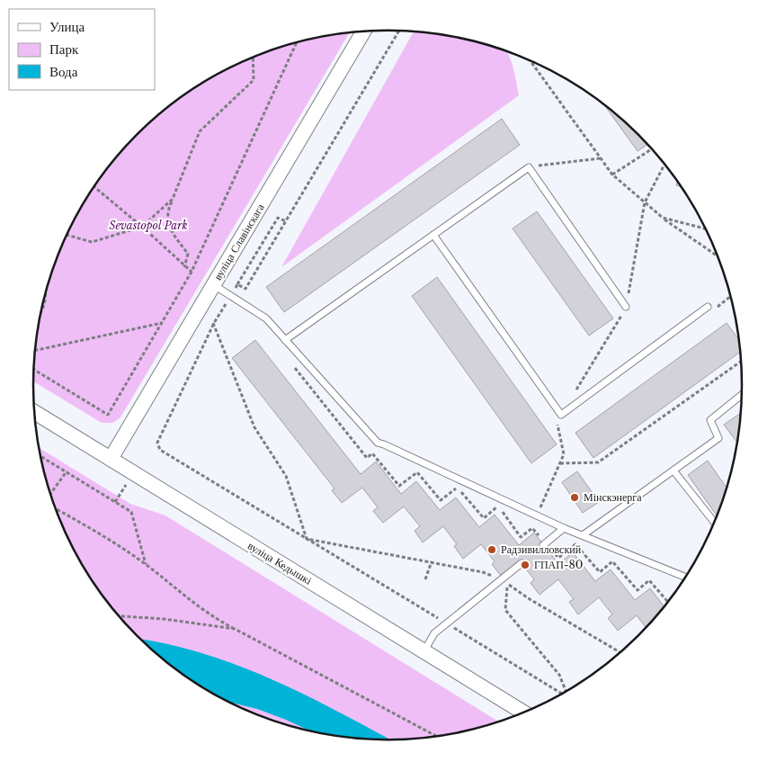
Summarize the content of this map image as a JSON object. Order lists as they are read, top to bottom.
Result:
{
  "streets": {
    "street": ["вуліца Славінскага", "вуліца Кедышкі"]
  },
  "crossings": [
    ["вуліца Славінскага", "вуліца Кедышкі"]
  ],
  "parks": ["Sevastopol Park"],
  "places": ["Мінскэнерга", "Радзивилловский", "ГПАП-80"],
  "legend": ["Улица", "Парк", "Вода"]
}
